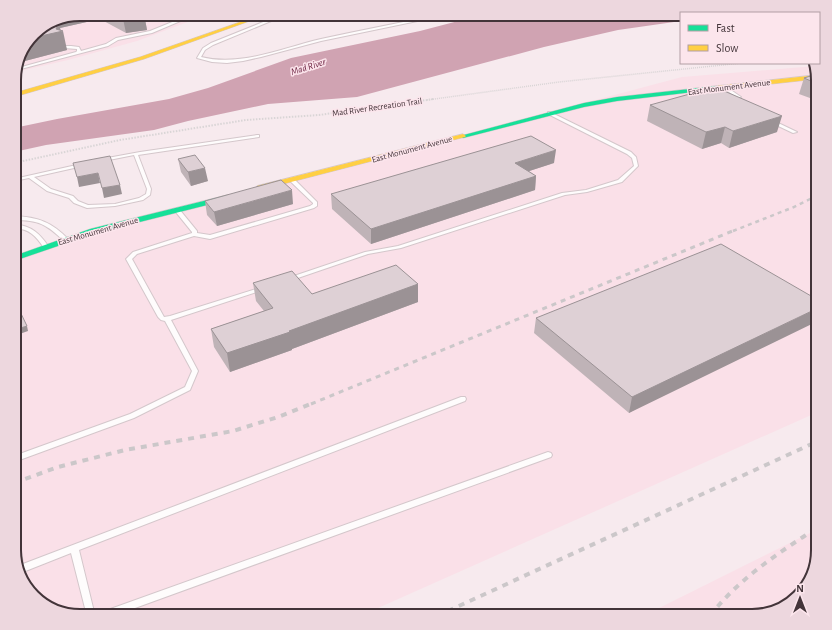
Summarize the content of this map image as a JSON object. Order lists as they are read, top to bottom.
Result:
{
  "streets": {
    "main road": ["East Monument Avenue"],
    "path": ["Mad River Recreation Trail"]
  },
  "water": ["Mad River"],
  "legend": ["Fast", "Slow"],
  "north": "top"
}
